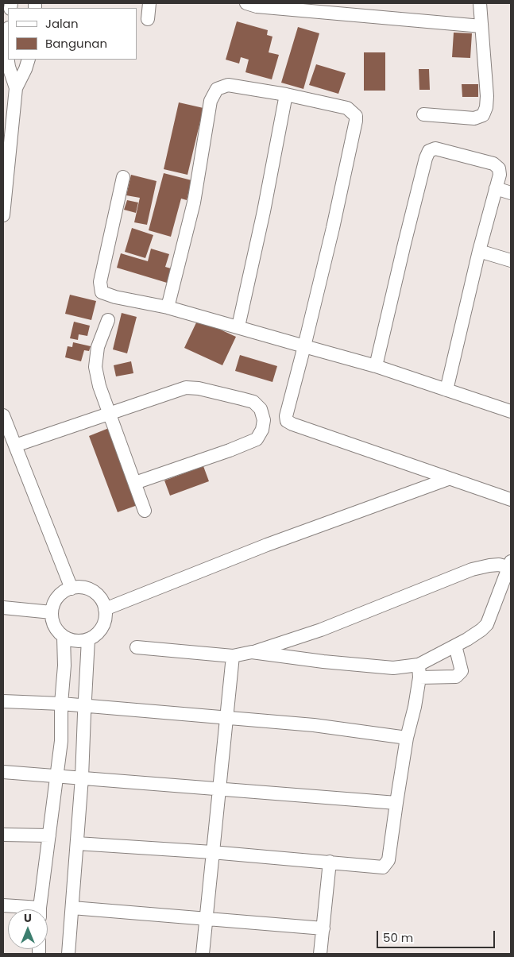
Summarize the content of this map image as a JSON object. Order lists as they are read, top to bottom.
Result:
{
  "legend": ["Jalan", "Bangunan"],
  "scale_bar": "50 m",
  "north": "top"
}
